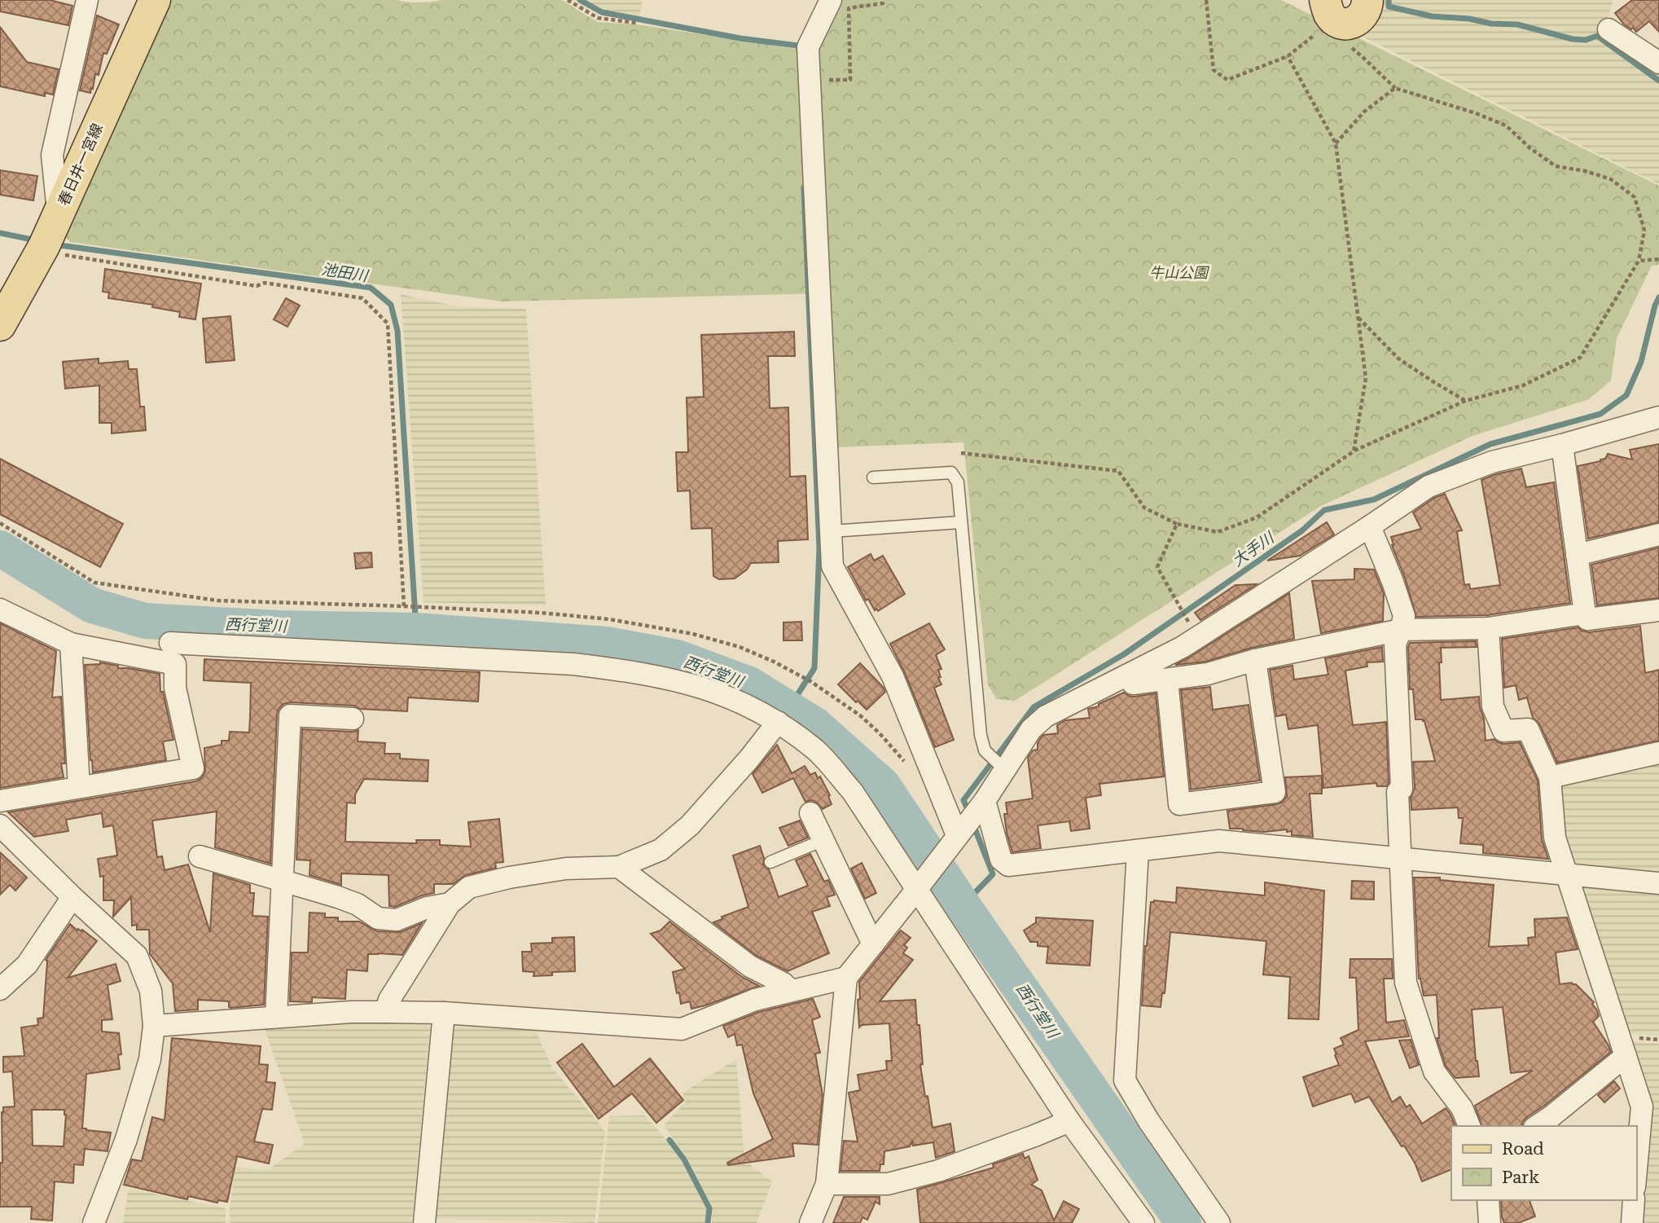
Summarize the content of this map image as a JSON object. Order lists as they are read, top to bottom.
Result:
{
  "streets": {
    "main road": ["春日井一宮線"]
  },
  "water": ["池田川", "大手川", "西行堂川"],
  "parks": ["牛山公園"],
  "legend": ["Road", "Park"]
}
